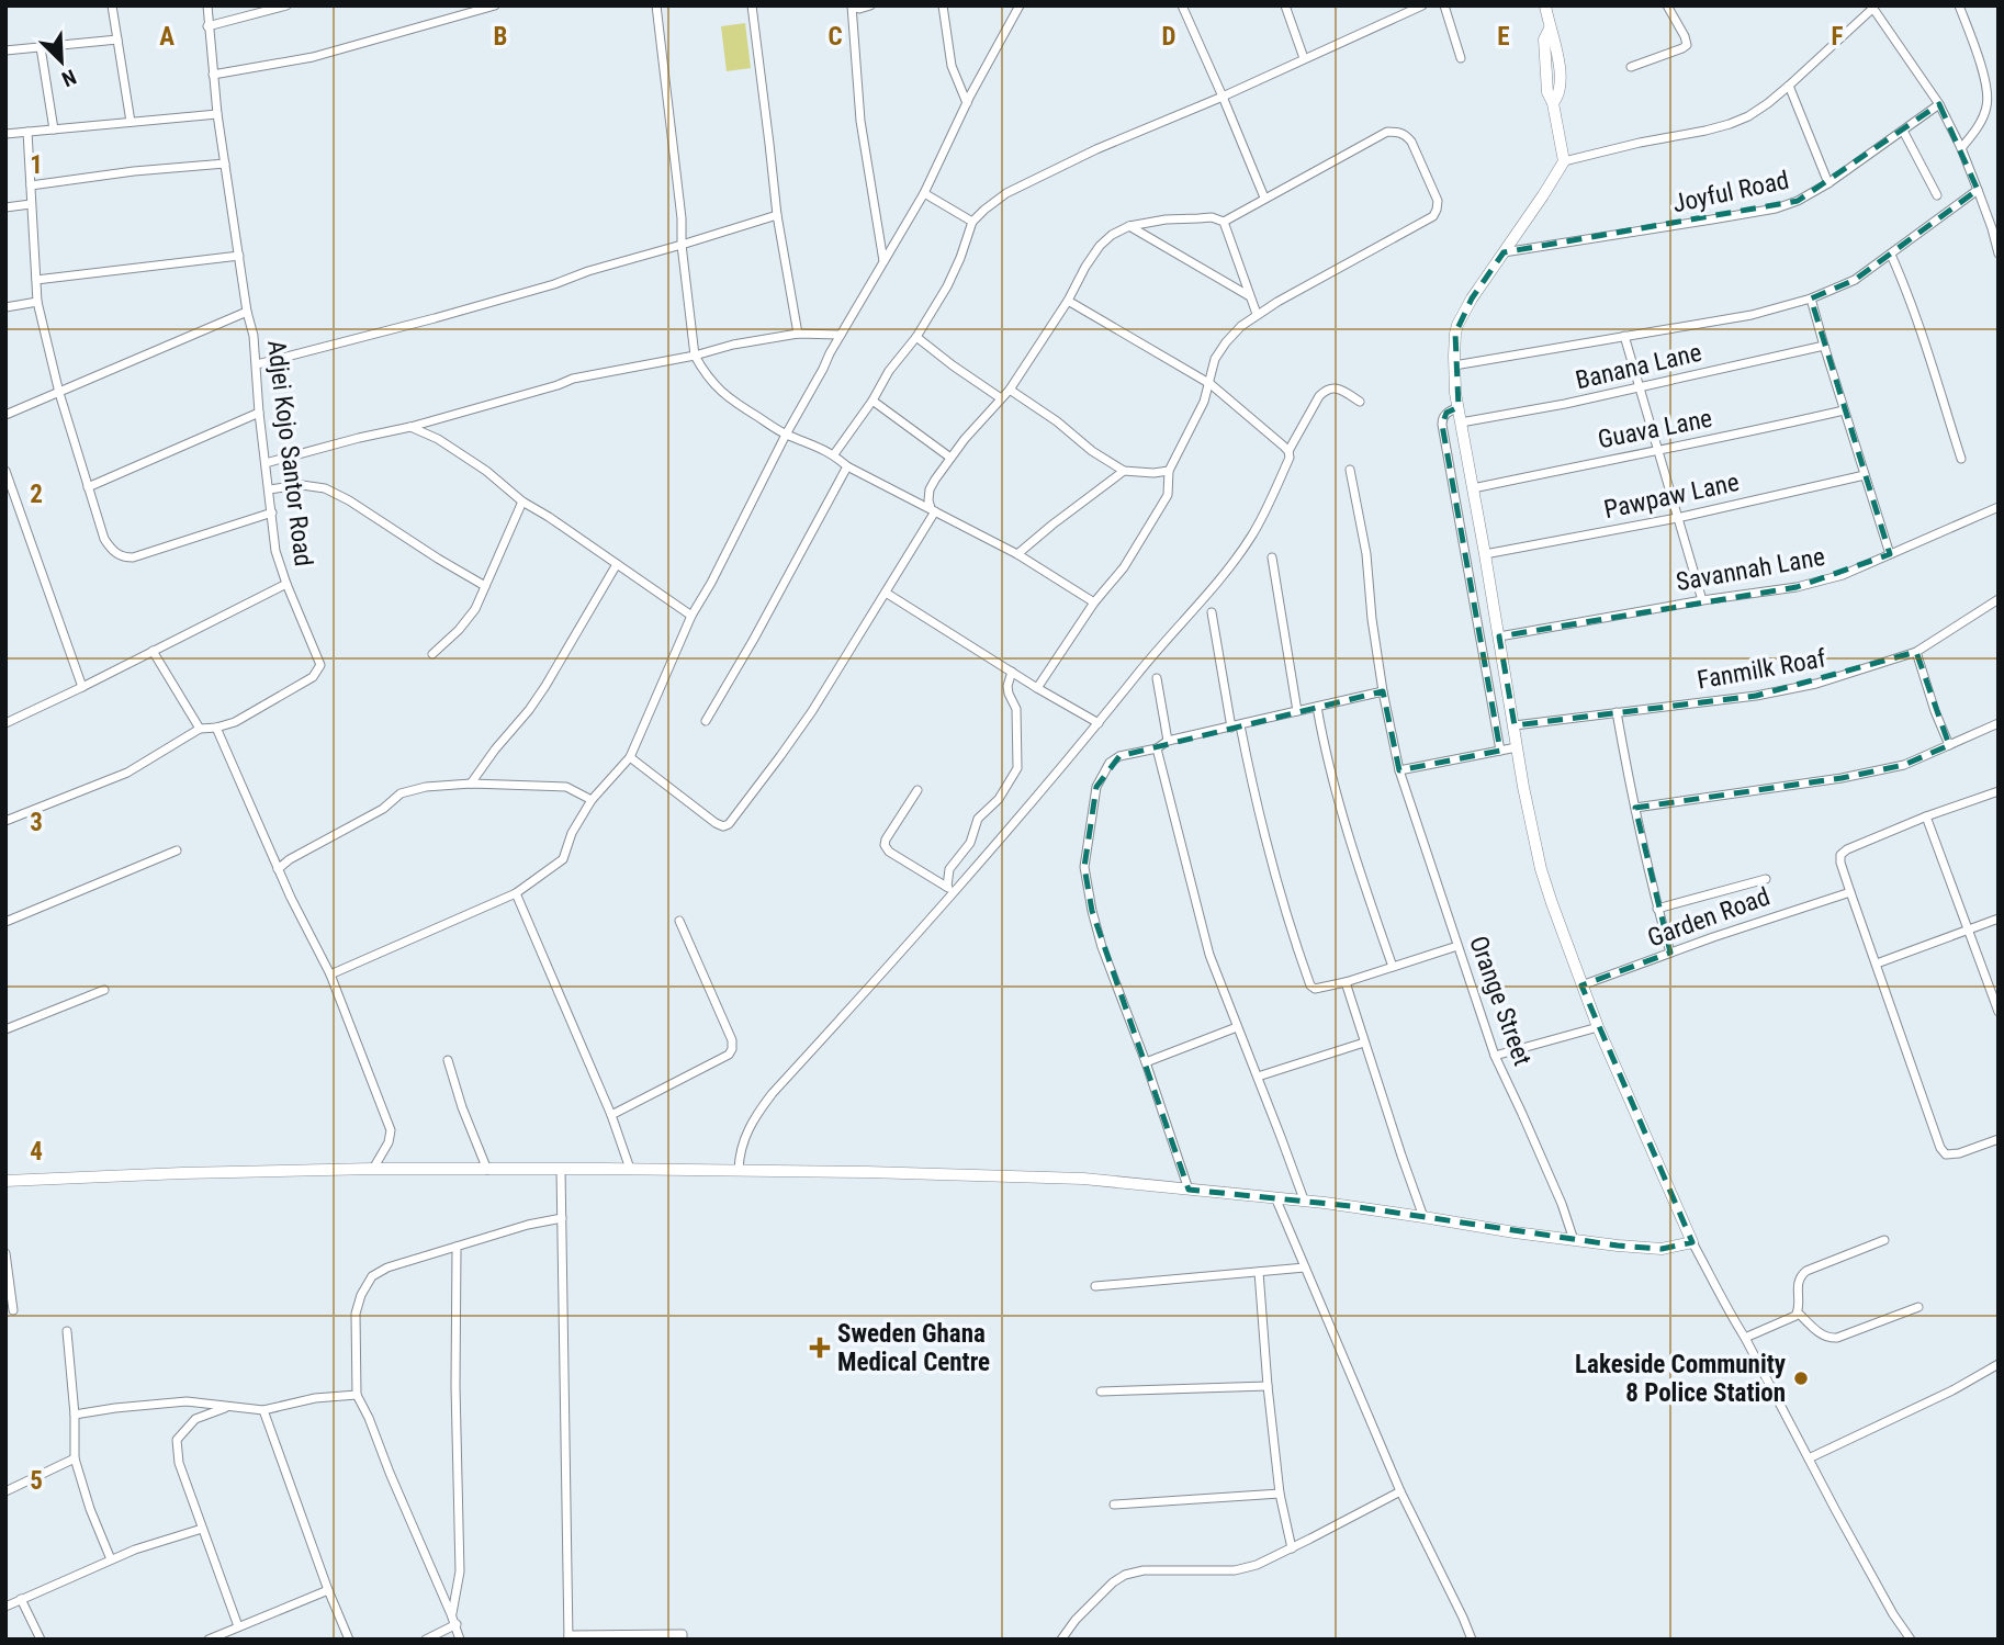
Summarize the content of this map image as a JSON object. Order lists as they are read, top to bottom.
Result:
{
  "streets": {
    "street": [
      "Joyful Road",
      "Banana Lane",
      "Guava Lane",
      "Adjei Kojo Santor Road",
      "Pawpaw Lane",
      "Savannah Lane",
      "Fanmilk Roaf",
      "Garden Road",
      "Orange Street"
    ]
  },
  "places": {
    "health": ["Sweden Ghana Medical Centre"],
    "other": ["Lakeside Community 8 Police Station"]
  },
  "north": "bottom right",
  "grid": {
    "columns": [
      "A",
      "B",
      "C",
      "D",
      "E",
      "F"
    ],
    "rows": [
      "1",
      "2",
      "3",
      "4",
      "5"
    ]
  }
}
